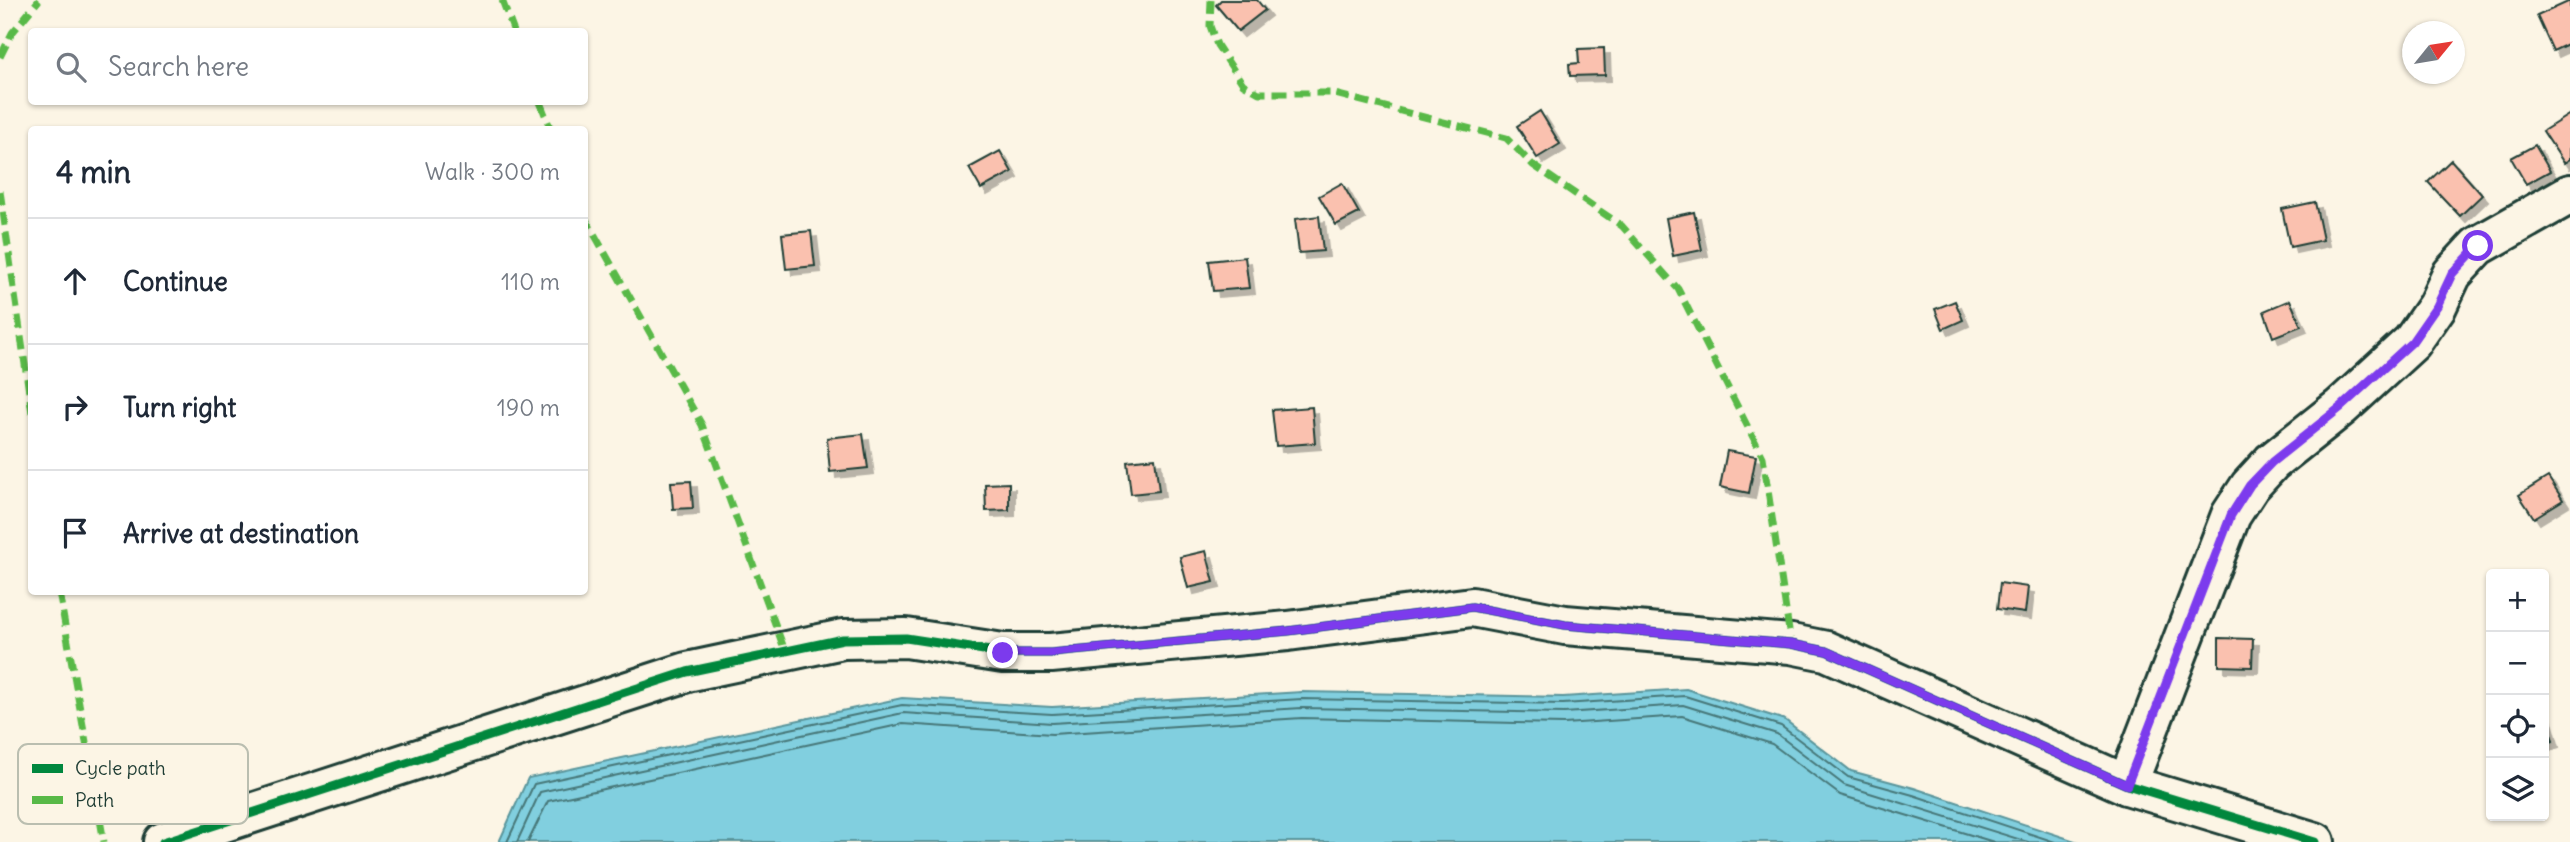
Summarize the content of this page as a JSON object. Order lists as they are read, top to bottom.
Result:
{
  "legend": ["Cycle path", "Path"],
  "north": "top right",
  "page": {
    "search": "Search here",
    "heading": ["4 min", "Walk · 300 m"],
    "list": [
      ["Continue", "110 m"],
      ["Turn right", "190 m"],
      "Arrive at destination"
    ],
    "map_buttons": ["+", "−"]
  }
}
